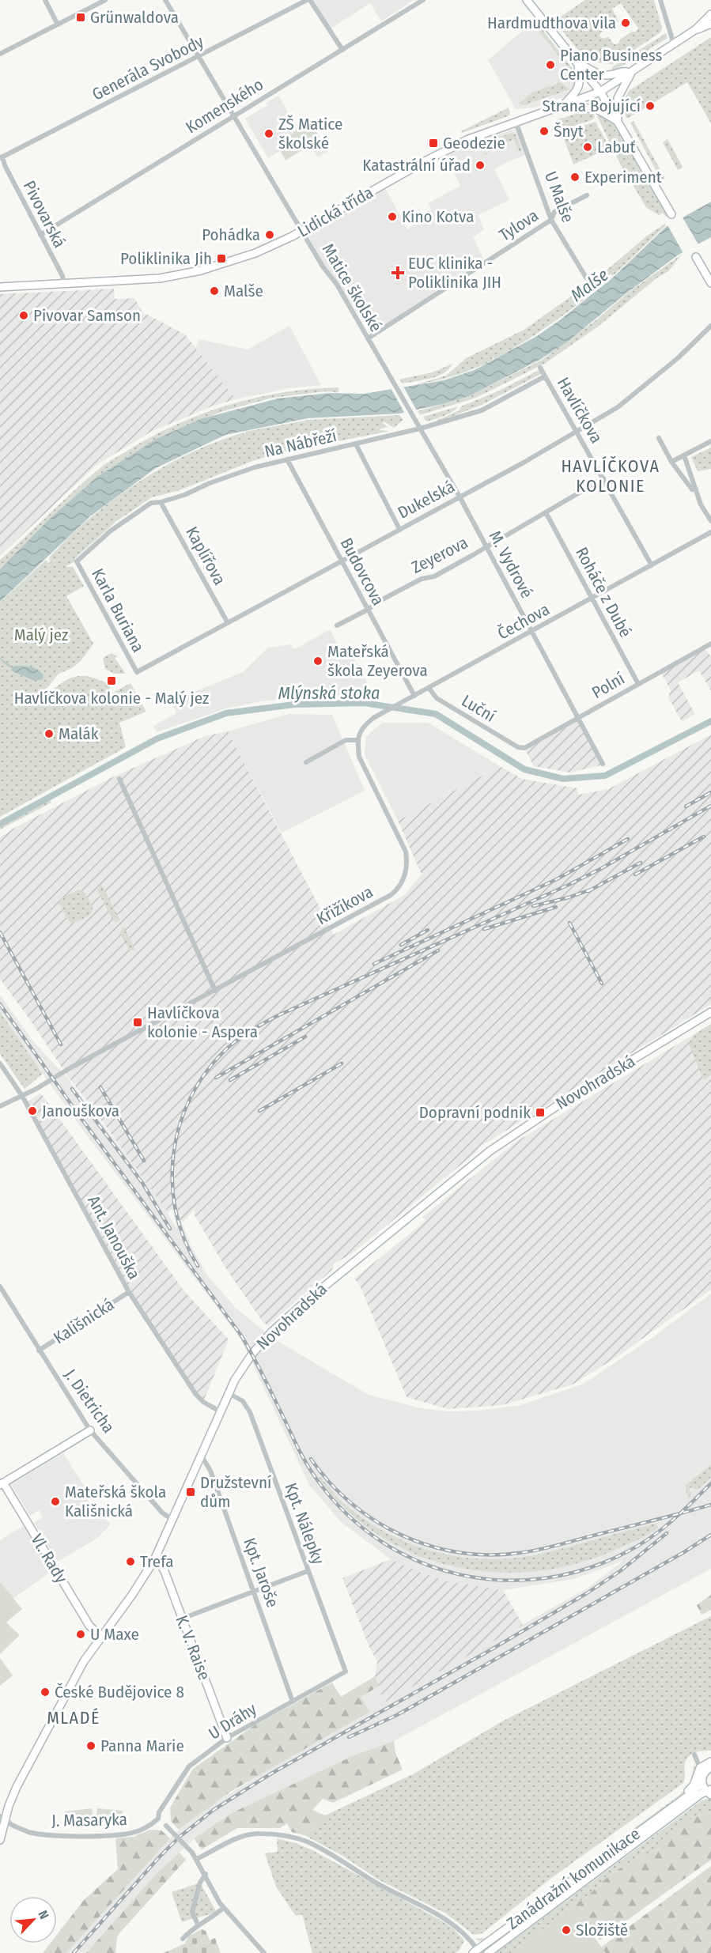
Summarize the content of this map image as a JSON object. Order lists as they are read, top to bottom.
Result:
{
  "streets": {
    "main road": [
      "Lidická třída",
      "Novohradská",
      "Vl. Rady",
      "K. V. Raise",
      "Zanádražní komunikace"
    ],
    "street": [
      "Generála Svobody",
      "Komenského",
      "U Malše",
      "Pivovarská",
      "Tylova",
      "Matice školské",
      "Havlíčkova",
      "Na Nábřeží",
      "Dukelská",
      "Zeyerova",
      "Kaplířova",
      "M. Vydrové",
      "Budovcova",
      "Roháče z Dubé",
      "Karla Buriana",
      "Čechova",
      "Polní",
      "Luční",
      "Křižíkova",
      "Ant. Janouška",
      "Kališnická",
      "J. Dietricha",
      "Kpt. Nálepky",
      "Kpt. Jaroše",
      "U Dráhy",
      "J. Masaryka"
    ]
  },
  "crossings": [
    ["Generála Svobody", "Pivovarská"],
    ["Generála Svobody", "Matice školské"],
    ["Komenského", "Pivovarská"],
    ["Komenského", "Matice školské"],
    ["U Malše", "Lidická třída"],
    ["U Malše", "Tylova"],
    ["Lidická třída", "Pivovarská"],
    ["Lidická třída", "Matice školské"],
    ["Tylova", "Matice školské"],
    ["Matice školské", "M. Vydrové"],
    ["Havlíčkova", "Na Nábřeží"],
    ["Havlíčkova", "Dukelská"],
    ["Havlíčkova", "Zeyerova"],
    ["Havlíčkova", "Čechova"],
    ["Na Nábřeží", "Kaplířova"],
    ["Na Nábřeží", "M. Vydrové"],
    ["Na Nábřeží", "Budovcova"],
    ["Na Nábřeží", "Karla Buriana"],
    ["Dukelská", "Kaplířova"],
    ["Dukelská", "M. Vydrové"],
    ["Dukelská", "Budovcova"],
    ["Dukelská", "Karla Buriana"],
    ["Zeyerova", "M. Vydrové"],
    ["Zeyerova", "Budovcova"],
    ["Zeyerova", "Roháče z Dubé"],
    ["M. Vydrové", "Čechova"],
    ["M. Vydrové", "Polní"],
    ["Budovcova", "Čechova"],
    ["Roháče z Dubé", "Čechova"],
    ["Roháče z Dubé", "Polní"],
    ["Čechova", "Luční"],
    ["Čechova", "Křižíkova"],
    ["Polní", "Luční"],
    ["Křižíkova", "Ant. Janouška"],
    ["Novohradská", "Ant. Janouška"],
    ["Novohradská", "J. Dietricha"],
    ["Novohradská", "Kpt. Nálepky"],
    ["Novohradská", "Vl. Rady"],
    ["Novohradská", "Kpt. Jaroše"],
    ["Novohradská", "K. V. Raise"],
    ["Novohradská", "J. Masaryka"],
    ["Ant. Janouška", "Kališnická"],
    ["Kališnická", "J. Dietricha"],
    ["Kpt. Nálepky", "U Dráhy"],
    ["Kpt. Jaroše", "U Dráhy"],
    ["K. V. Raise", "U Dráhy"],
    ["U Dráhy", "J. Masaryka"]
  ],
  "districts": ["HAVLÍČKOVA KOLONIE", "MLADÉ"],
  "water": ["Malše", "Mlýnská stoka"],
  "parks": ["Malý jez"],
  "places": {
    "transit": [
      "Grünwaldova",
      "Geodezie",
      "Poliklinika Jih",
      "Havlíčkova kolonie - Malý jez",
      "Havlíčkova kolonie - Aspera",
      "Dopravní podnik",
      "Družstevní dům"
    ],
    "other": [
      "Hardmudthova vila",
      "Piano Business Center",
      "Strana Bojující",
      "Šnyt",
      "ZŠ Matice školské",
      "Labuť",
      "Katastrální úřad",
      "Experiment",
      "Kino Kotva",
      "Pohádka",
      "Malše",
      "Pivovar Samson",
      "Mateřská škola Zeyerova",
      "Malák",
      "Janouškova",
      "Mateřská škola Kališnická",
      "Trefa",
      "U Maxe",
      "České Budějovice 8",
      "Panna Marie",
      "Složiště"
    ],
    "health": ["EUC klinika - Poliklinika JIH"]
  },
  "north": "top right"
}
